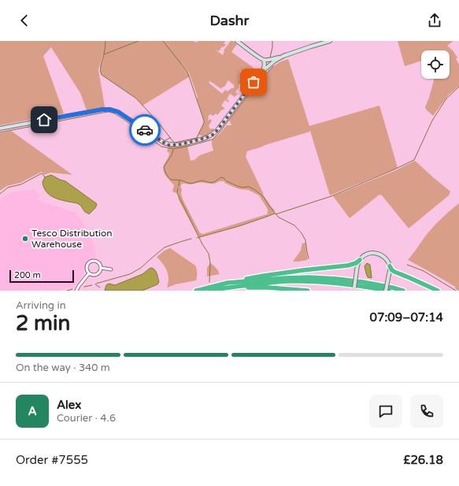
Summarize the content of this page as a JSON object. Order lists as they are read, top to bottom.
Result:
{
  "places": ["Tesco Distribution Warehouse"],
  "scale_bar": "200 m",
  "page": {
    "header": "Dashr",
    "scale": "200 m",
    "heading": ["2 min", "Arriving in", "07:09–07:14"],
    "panel": [
      "Alex",
      "Courier · 4.6",
      "Order #7555",
      "£26.18"
    ],
    "bar": "On the way · 340 m",
    "round": "A"
  }
}
